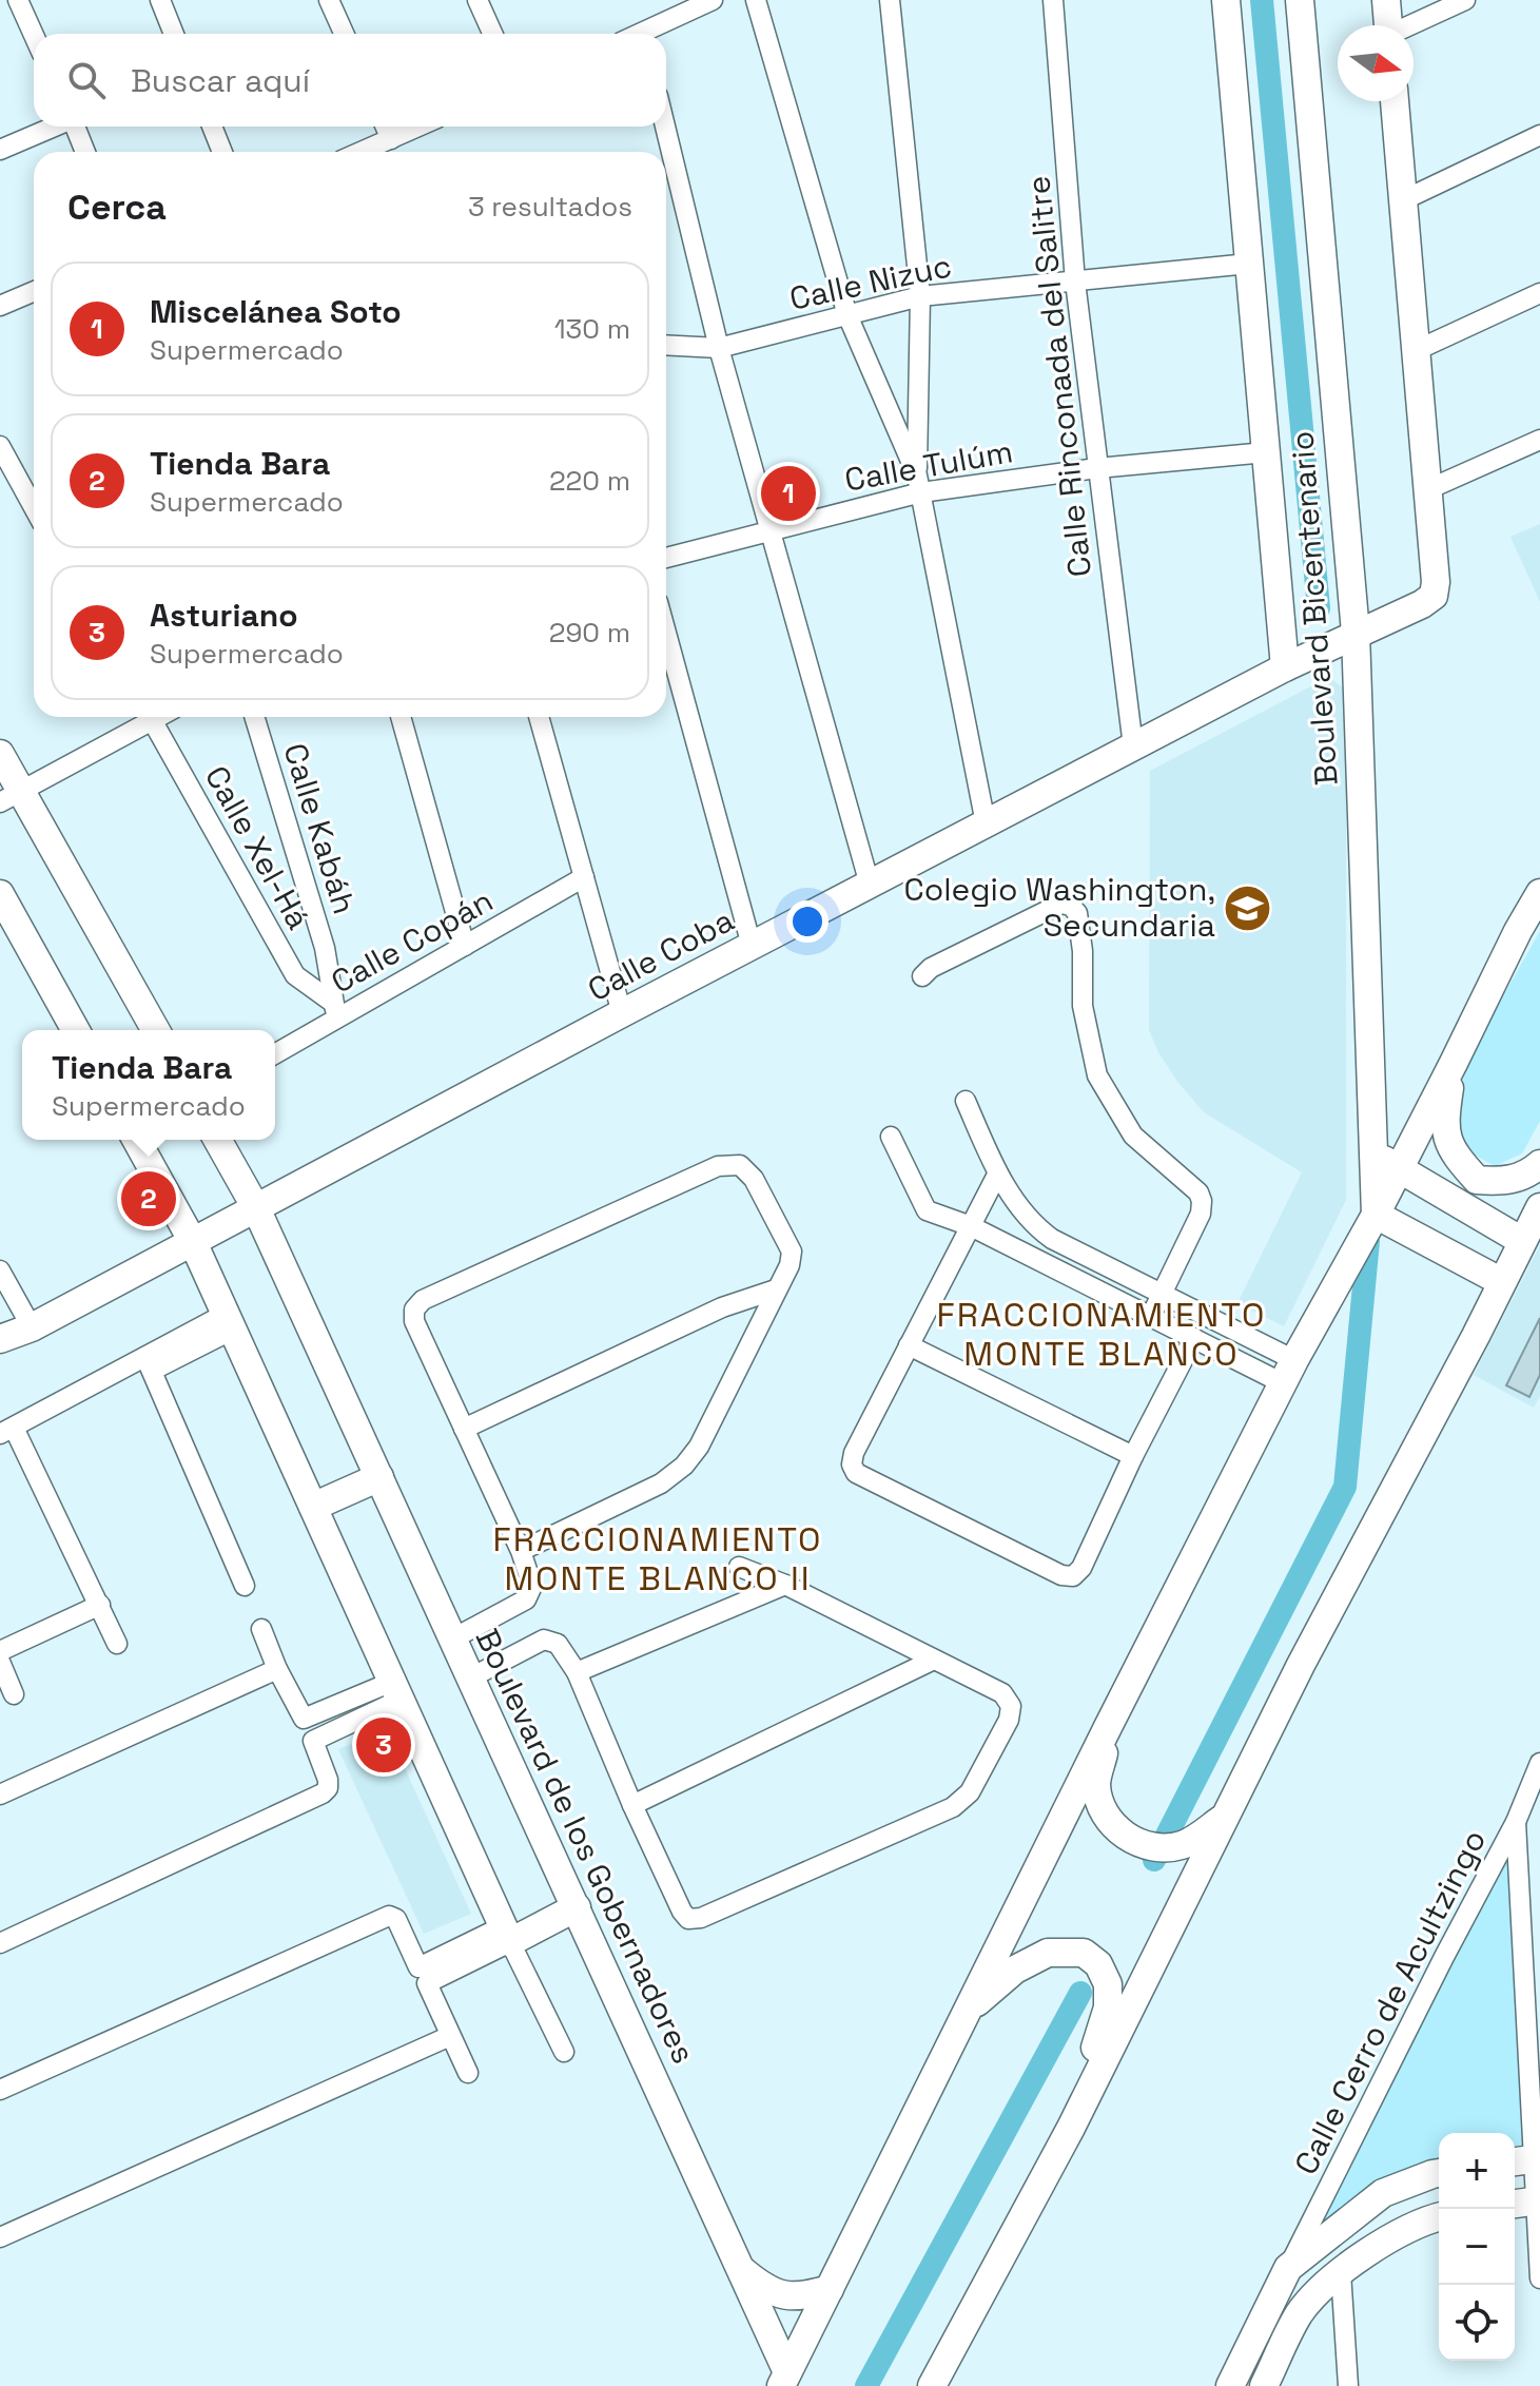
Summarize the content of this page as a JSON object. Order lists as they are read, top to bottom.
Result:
{
  "streets": {
    "main road": ["Boulevard Bicentenario", "Calle Coba", "Boulevard de los Gobernadores"],
    "street": [
      "Calle Nizuc",
      "Calle Rinconada del Salitre",
      "Calle Tulúm",
      "Calle Kabáh",
      "Calle Xel-Há",
      "Calle Copán",
      "Calle Cerro de Acultzingo"
    ]
  },
  "crossings": [
    ["Calle Nizuc", "Calle Rinconada del Salitre"],
    ["Calle Nizuc", "Boulevard Bicentenario"],
    ["Calle Rinconada del Salitre", "Calle Tulúm"],
    ["Calle Rinconada del Salitre", "Calle Coba"],
    ["Calle Tulúm", "Boulevard Bicentenario"],
    ["Boulevard Bicentenario", "Calle Coba"],
    ["Calle Kabáh", "Calle Xel-Há"],
    ["Calle Kabáh", "Calle Copán"],
    ["Calle Xel-Há", "Calle Copán"],
    ["Calle Coba", "Boulevard de los Gobernadores"]
  ],
  "districts": ["FRACCIONAMIENTO MONTE BLANCO", "FRACCIONAMIENTO MONTE BLANCO II"],
  "places": {
    "school or university": ["Colegio Washington, Secundaria"]
  },
  "north": "right",
  "page": {
    "search": "Buscar aquí",
    "heading": ["Cerca", "3 resultados"],
    "list": [
      {
        "mark": "1",
        "name": "Miscelánea Soto",
        "note": "Supermercado",
        "value": "130 m"
      },
      {
        "mark": "2",
        "name": "Tienda Bara",
        "note": "Supermercado",
        "value": "220 m"
      },
      {
        "mark": "3",
        "name": "Asturiano",
        "note": "Supermercado",
        "value": "290 m"
      }
    ],
    "pins": ["1", "2", "3"],
    "popup": ["Tienda Bara", "Supermercado"],
    "map_buttons": ["+", "−"]
  }
}
